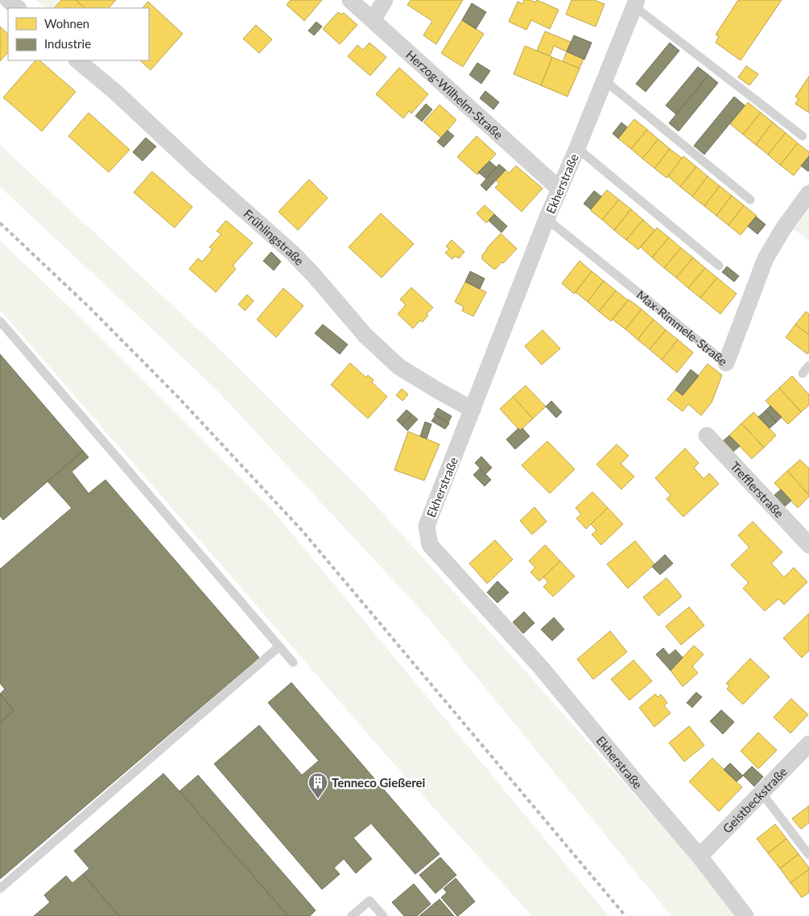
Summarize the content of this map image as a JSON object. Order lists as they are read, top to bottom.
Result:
{
  "streets": {
    "street": [
      "Herzog-Wilhelm-Straße",
      "Ekherstraße",
      "Frühlingstraße",
      "Max-Rimmele-Straße",
      "Trefflerstraße",
      "Geistbeckstraße"
    ]
  },
  "crossings": [
    ["Herzog-Wilhelm-Straße", "Ekherstraße"],
    ["Ekherstraße", "Frühlingstraße"],
    ["Ekherstraße", "Max-Rimmele-Straße"],
    ["Ekherstraße", "Geistbeckstraße"]
  ],
  "places": {
    "building": ["Tenneco Gießerei"]
  },
  "legend": ["Wohnen", "Industrie"]
}
